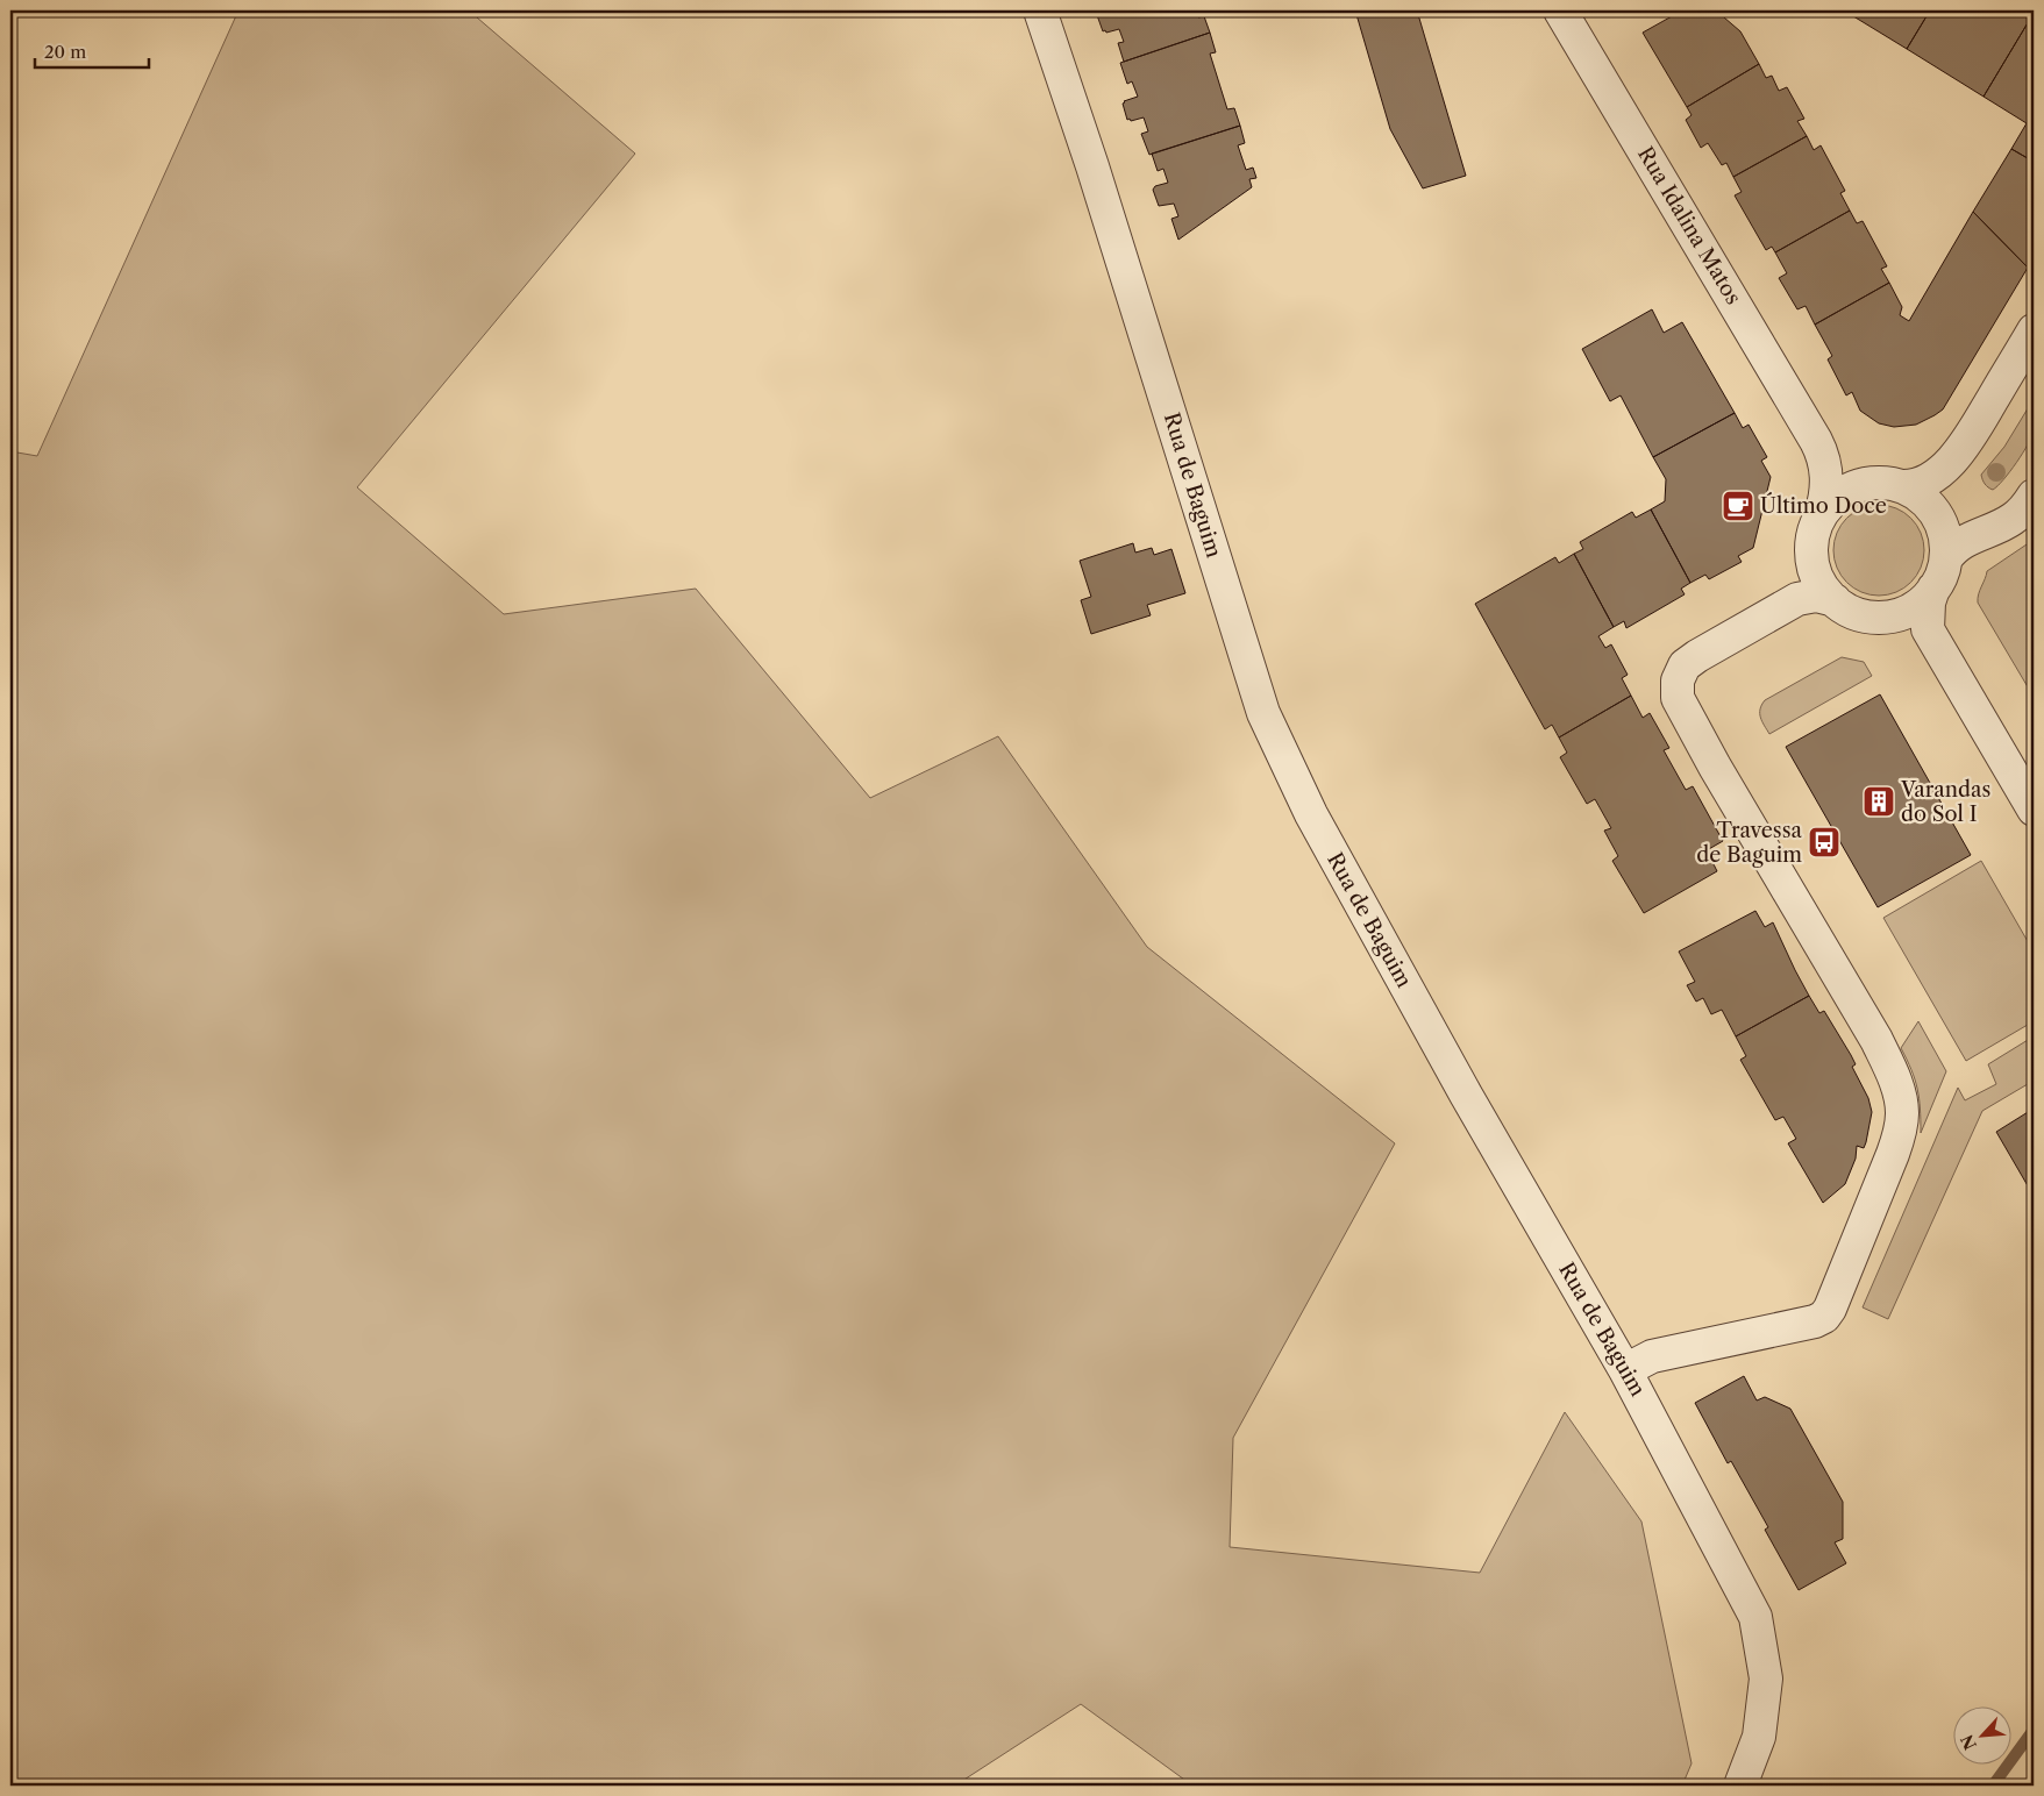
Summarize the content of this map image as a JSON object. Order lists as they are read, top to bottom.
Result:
{
  "streets": {
    "street": ["Rua Idalina Matos", "Rua de Baguim"]
  },
  "places": {
    "cafe": ["Último Doce"],
    "building": ["Varandas do Sol I"],
    "bus stop": ["Travessa de Baguim"]
  },
  "scale_bar": "20 m",
  "north": "bottom left"
}
